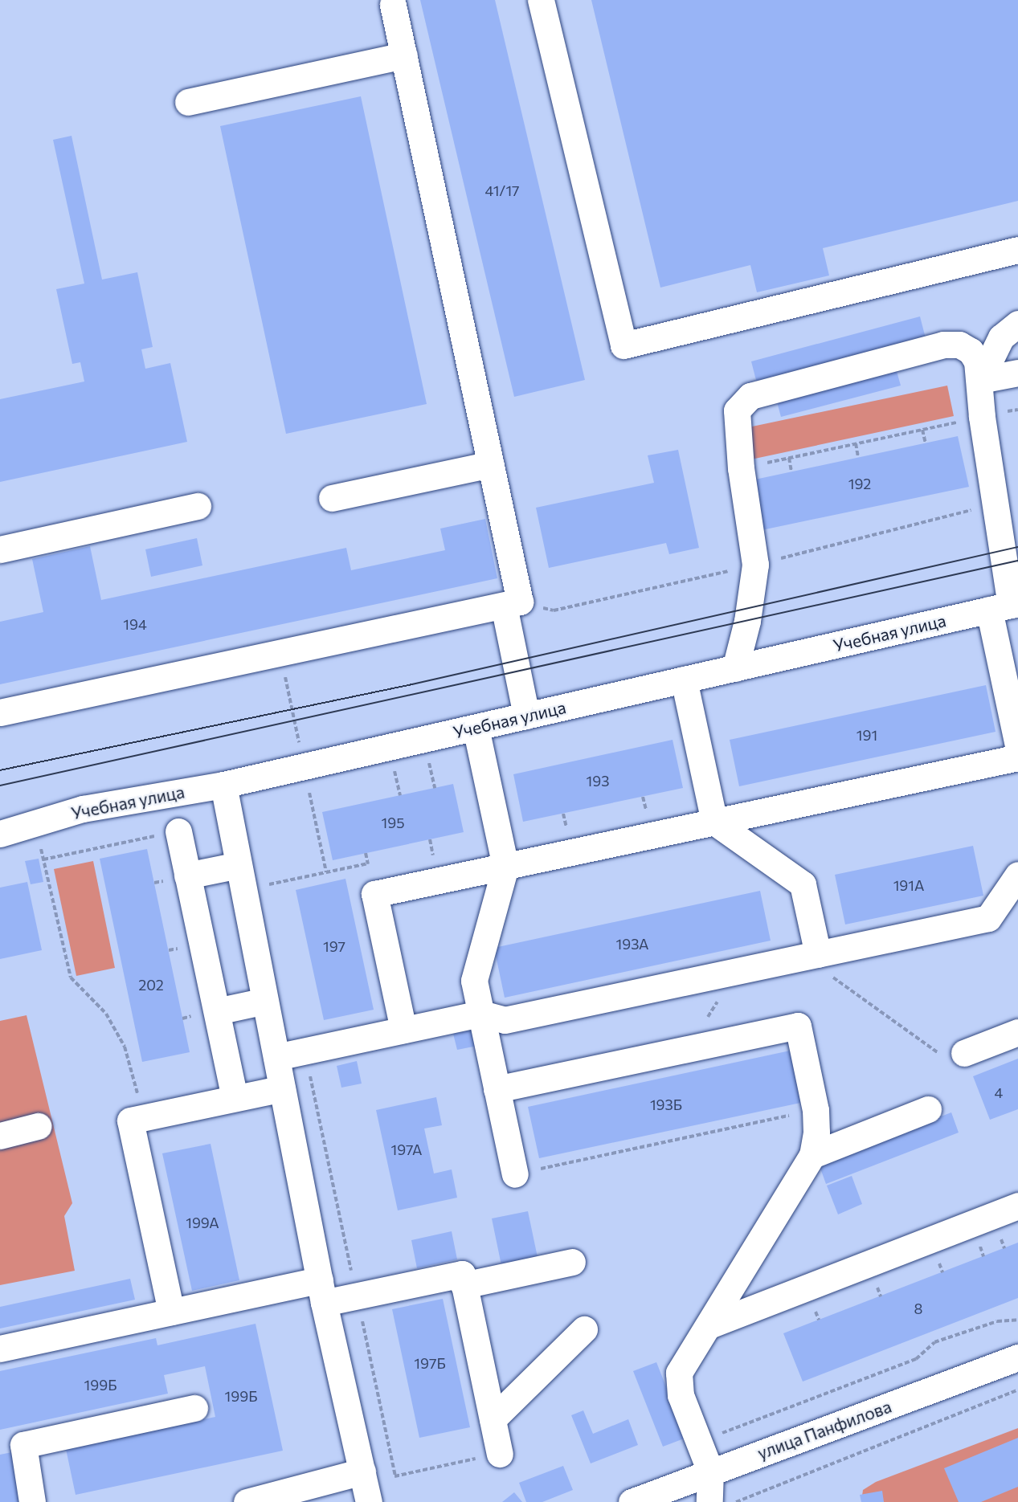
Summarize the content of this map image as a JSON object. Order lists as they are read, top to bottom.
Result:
{
  "streets": {
    "street": ["Учебная улица", "улица Панфилова"]
  },
  "house_numbers": [
    "41/17",
    "192",
    "194",
    "191",
    "193",
    "195",
    "191А",
    "193А",
    "197",
    "202",
    "4",
    "193Б",
    "197А",
    "199А",
    "8",
    "197Б",
    "199Б",
    "199Б"
  ]
}
